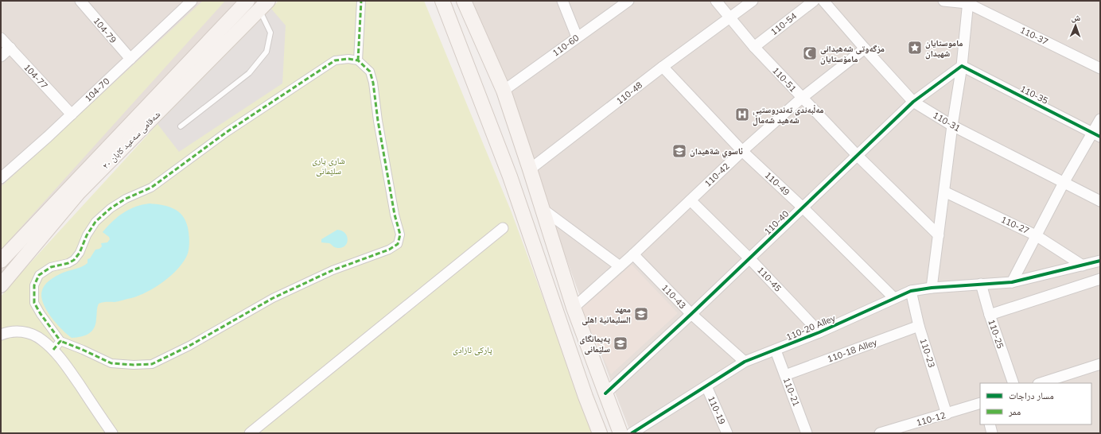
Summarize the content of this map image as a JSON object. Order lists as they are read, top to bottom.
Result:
{
  "streets": {
    "main road": ["شەقامی سەعید کابان ٢٠"],
    "street": [
      "110-54",
      "104-79",
      "110-37",
      "110-60",
      "104-77",
      "110-51",
      "104-70",
      "110-48",
      "110-35",
      "110-31",
      "110-42",
      "110-49",
      "110-40",
      "110-27",
      "110-45",
      "110-43",
      "110-20 Alley",
      "110-25",
      "110-18 Alley",
      "110-23",
      "110-21",
      "110-19",
      "110-12"
    ]
  },
  "crossings": [
    ["110-54", "110-51"],
    ["104-79", "104-70"],
    ["104-77", "104-70"],
    ["110-51", "110-48"],
    ["110-51", "110-42"],
    ["110-51", "110-40"],
    ["110-48", "110-49"],
    ["110-35", "110-40"],
    ["110-31", "110-42"],
    ["110-31", "110-40"],
    ["110-42", "110-49"],
    ["110-42", "110-45"],
    ["110-42", "110-43"],
    ["110-49", "110-40"],
    ["110-49", "110-20 Alley"],
    ["110-40", "110-45"],
    ["110-40", "110-43"],
    ["110-27", "110-20 Alley"],
    ["110-45", "110-20 Alley"],
    ["110-43", "110-20 Alley"],
    ["110-20 Alley", "110-25"],
    ["110-20 Alley", "110-23"],
    ["110-20 Alley", "110-21"],
    ["110-20 Alley", "110-19"],
    ["110-18 Alley", "110-23"],
    ["110-18 Alley", "110-21"],
    ["110-23", "110-12"]
  ],
  "parks": ["شاری یاری سلێمانی", "پارکی ئازادی"],
  "places": {
    "place": ["ماموستايان شهيدان"],
    "mosque": ["مزگەوتی شەهیدانی مامۆستایان"],
    "hospital": ["مەڵبەندی تەندروستیی شەهید شەماڵ"],
    "school or university": ["ئاسوي شةهيدان", "معهد السلیمانیة اهلى", "پەیمانگای سلێمانی"]
  },
  "legend": ["مسار دراجات", "ممر"],
  "north": "top"
}
